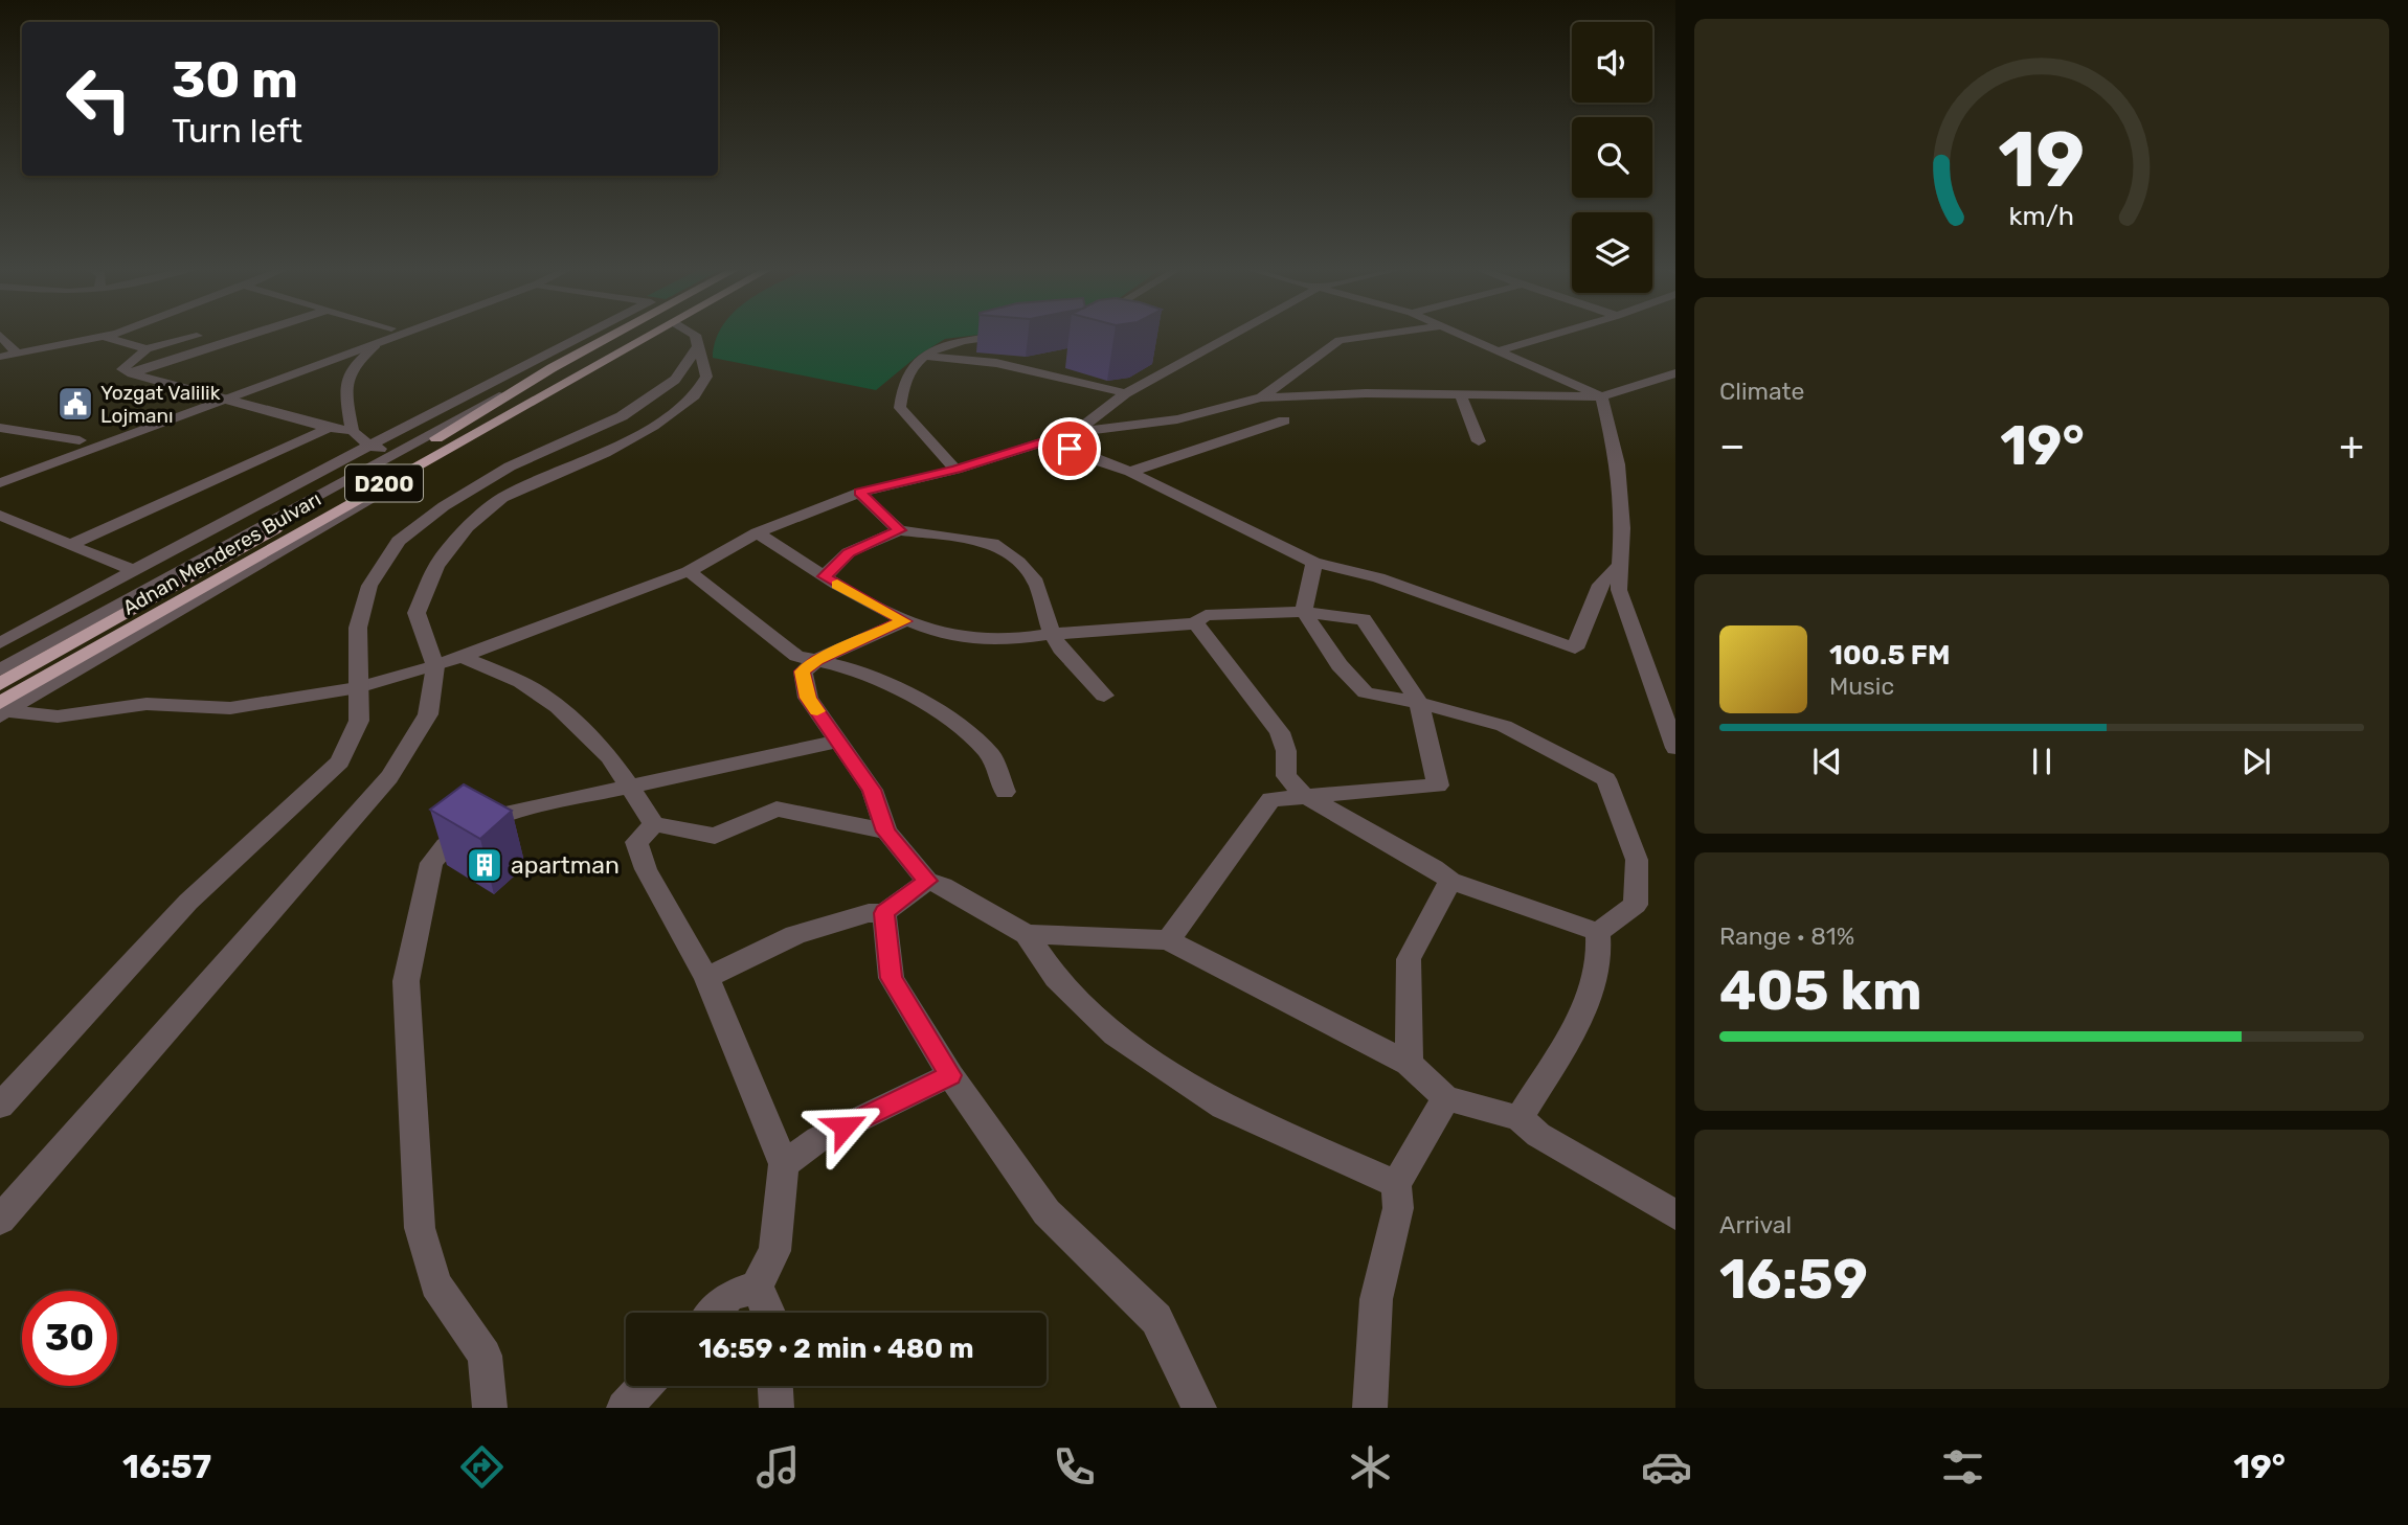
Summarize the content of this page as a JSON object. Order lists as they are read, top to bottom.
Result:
{
  "streets": {
    "highway": ["D200", "Adnan Menderes Bulvarı"]
  },
  "places": {
    "public building": ["Yozgat Valilik Lojmanı"],
    "building": ["apartman"]
  },
  "page": {
    "turn": ["30 m", "Turn left"],
    "tile": [
      "Climate",
      ["Range · 81%", "405 km"],
      ["Arrival", "16:59"]
    ],
    "heat": ["−", "19°", "+"],
    "song": ["100.5 FM", "Music"],
    "limit": "30",
    "trip": "16:59 · 2 min · 480 m",
    "tabs": ["16:57", "19°"],
    "gauge": ["19", "km/h"]
  }
}
